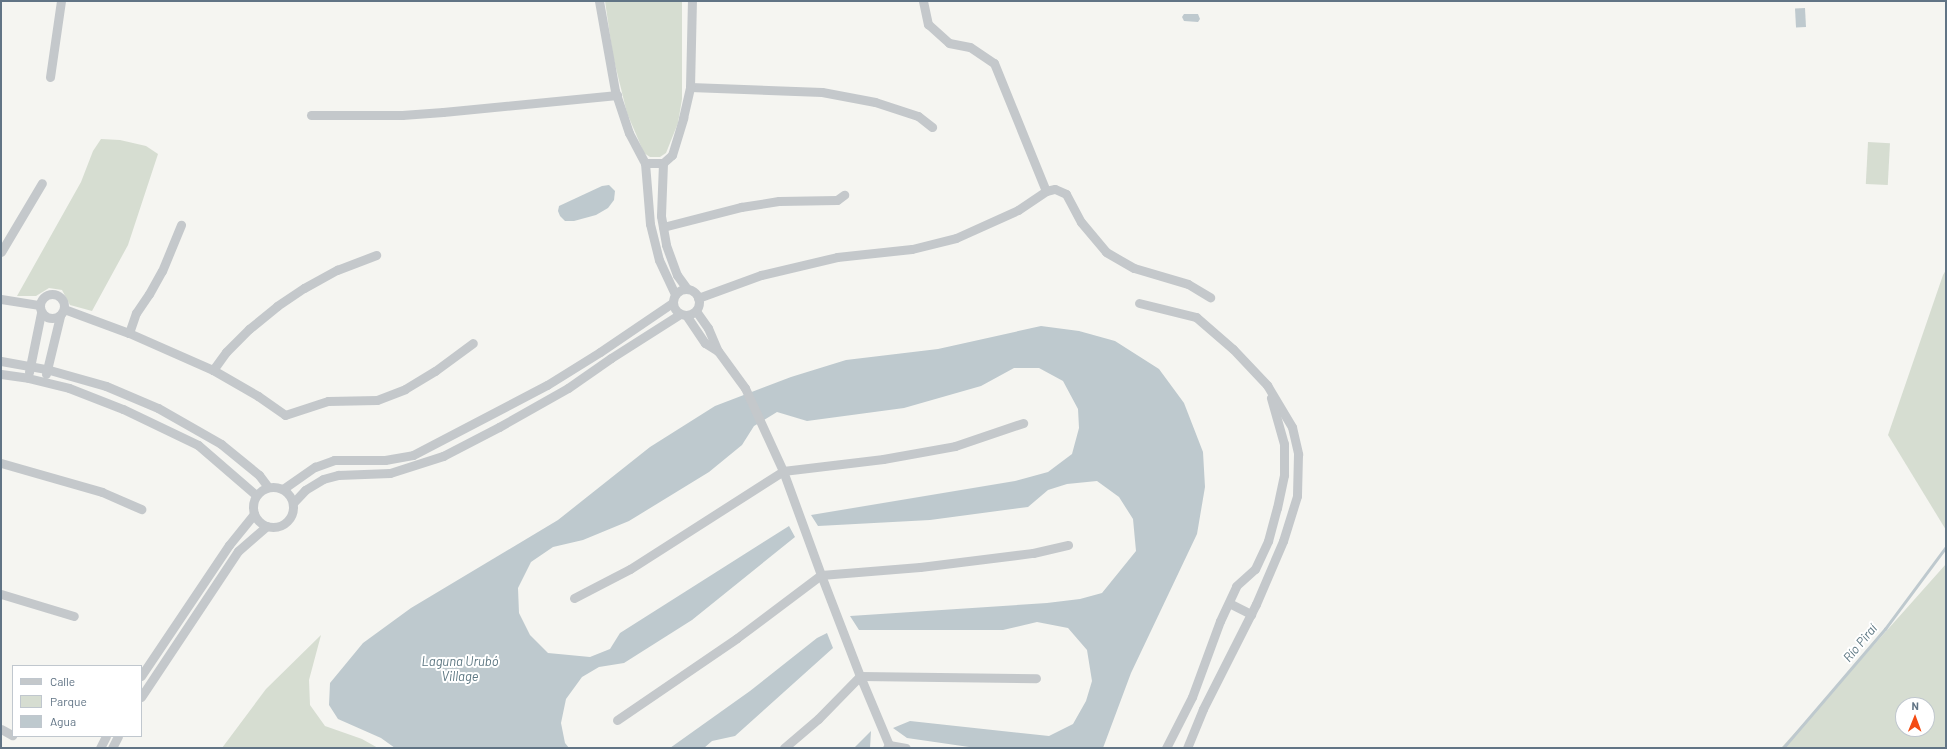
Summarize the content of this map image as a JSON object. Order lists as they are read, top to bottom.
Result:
{
  "water": ["Río Piraí", "Laguna Urubó Village"],
  "legend": ["Calle", "Parque", "Agua"],
  "north": "top"
}
